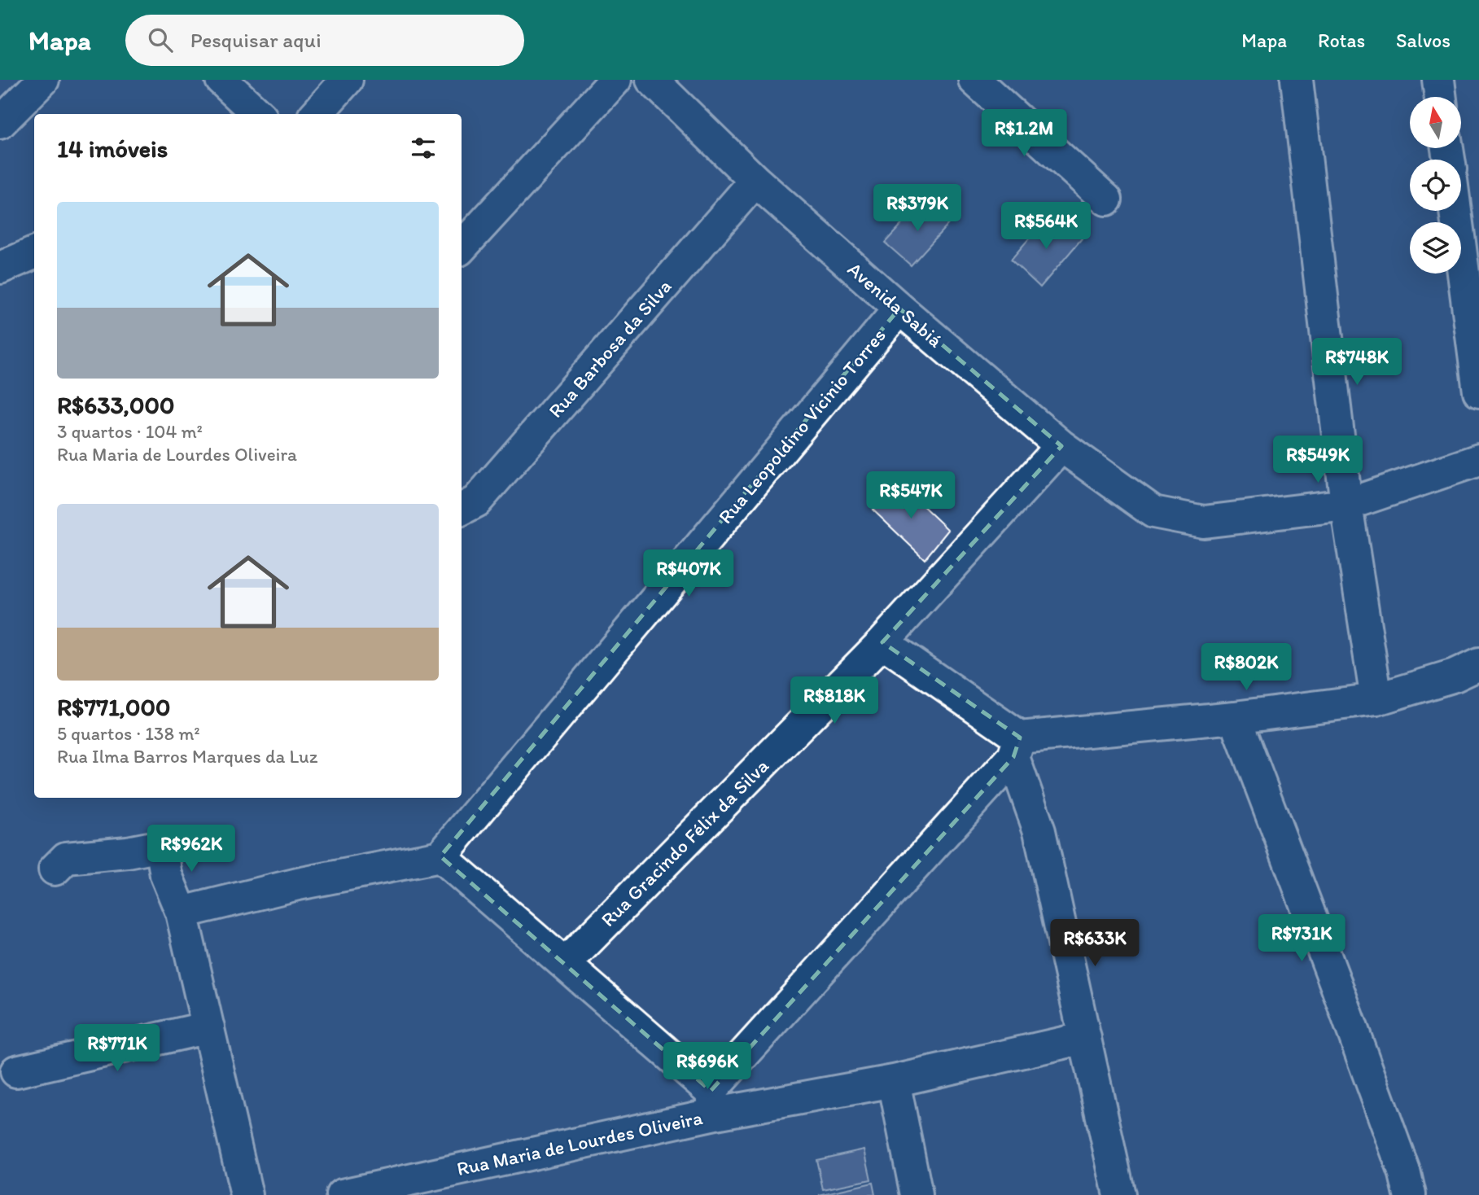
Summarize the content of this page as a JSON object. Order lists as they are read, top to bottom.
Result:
{
  "streets": {
    "street": [
      "Avenida Sabiá",
      "Rua Barbosa da Silva",
      "Rua Leopoldino Vicinio Torres",
      "Rua Gracindo Félix da Silva",
      "Rua Maria de Lourdes Oliveira"
    ]
  },
  "crossings": [
    ["Avenida Sabiá", "Rua Barbosa da Silva"],
    ["Avenida Sabiá", "Rua Leopoldino Vicinio Torres"],
    ["Avenida Sabiá", "Rua Gracindo Félix da Silva"]
  ],
  "north": "top",
  "page": {
    "header": "Mapa",
    "search": "Pesquisar aqui",
    "nav": ["Mapa", "Rotas", "Salvos"],
    "price": [
      "R$1.2M",
      "R$379K",
      "R$564K",
      "R$748K",
      "R$549K",
      "R$547K",
      "R$407K",
      "R$802K",
      "R$818K",
      "R$962K",
      "R$731K",
      "R$633K",
      "R$771K",
      "R$696K"
    ],
    "heading": "14 imóveis",
    "list": [
      {
        "name": "R$633,000",
        "note": "3 quartos · 104 m² · Rua Maria de Lourdes Oliveira"
      },
      {
        "name": "R$771,000",
        "note": "5 quartos · 138 m² · Rua Ilma Barros Marques da Luz"
      }
    ]
  }
}
